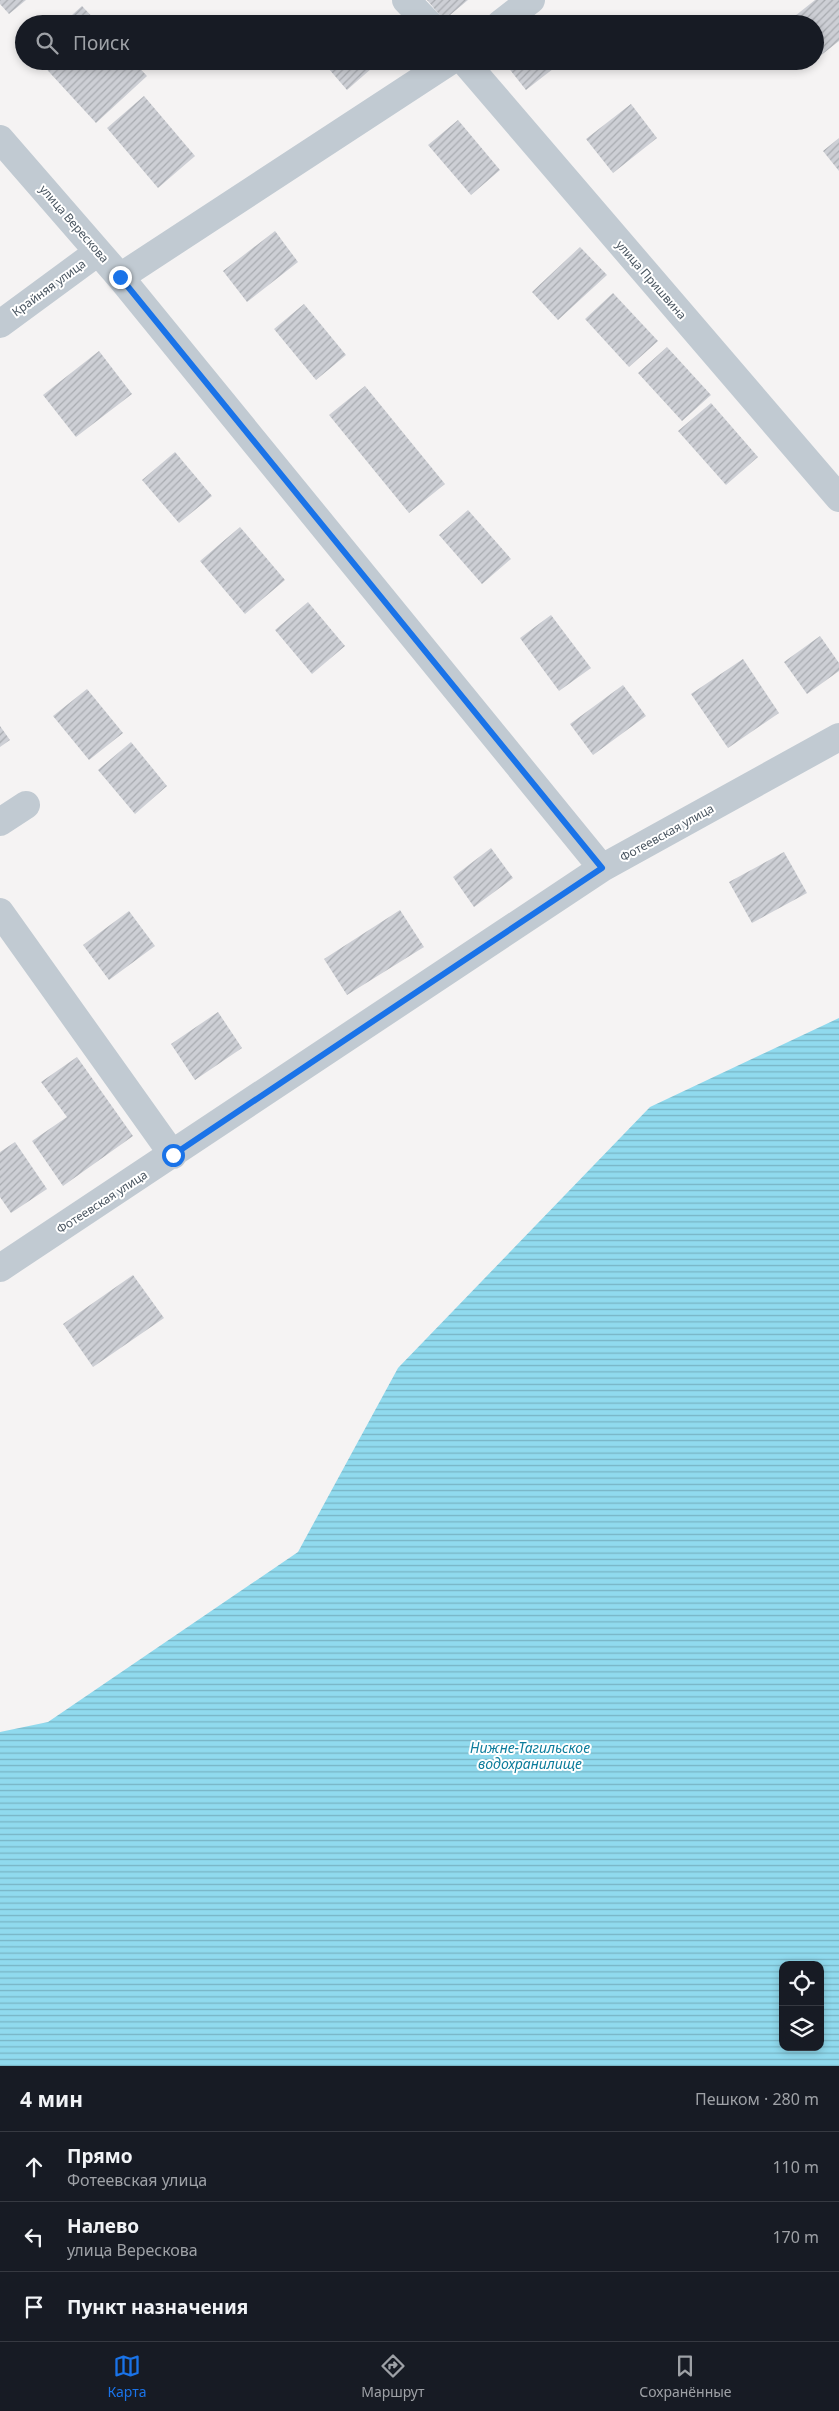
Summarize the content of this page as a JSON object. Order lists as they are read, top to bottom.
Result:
{
  "streets": {
    "street": [
      "улица Верескова",
      "улица Пришвина",
      "Крайняя улица",
      "Фотеевская улица"
    ]
  },
  "crossings": [
    ["улица Верескова", "Крайняя улица"],
    ["улица Верескова", "Фотеевская улица"]
  ],
  "water": ["Нижне-Тагильское водохранилище"],
  "page": {
    "search": "Поиск",
    "heading": ["4 мин", "Пешком · 280 m"],
    "list": [
      ["Прямо", "Фотеевская улица", "110 m"],
      ["Налево", "улица Верескова", "170 m"],
      "Пункт назначения"
    ],
    "nav": ["Карта", "Маршрут", "Сохранённые"]
  }
}
